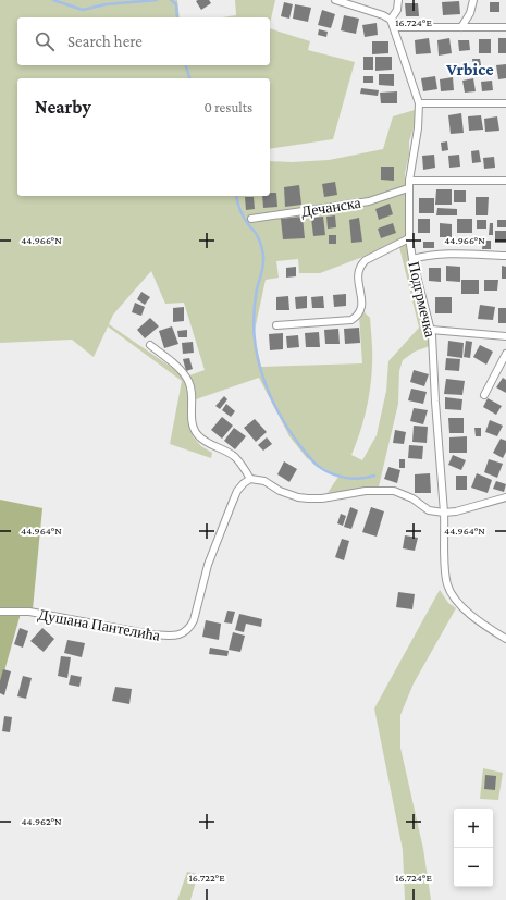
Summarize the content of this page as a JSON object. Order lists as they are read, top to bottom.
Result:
{
  "streets": {
    "street": ["Дечанска", "Подгрмечка", "Душана Пантелића"]
  },
  "crossings": [
    ["Дечанска", "Подгрмечка"]
  ],
  "districts": ["Vrbice"],
  "page": {
    "search": "Search here",
    "heading": ["Nearby", "0 results"],
    "map_buttons": ["+", "−"]
  },
  "coordinates": [
    "16.724°E",
    "44.966°N",
    "44.964°N",
    "44.962°N",
    "16.722°E"
  ]
}
